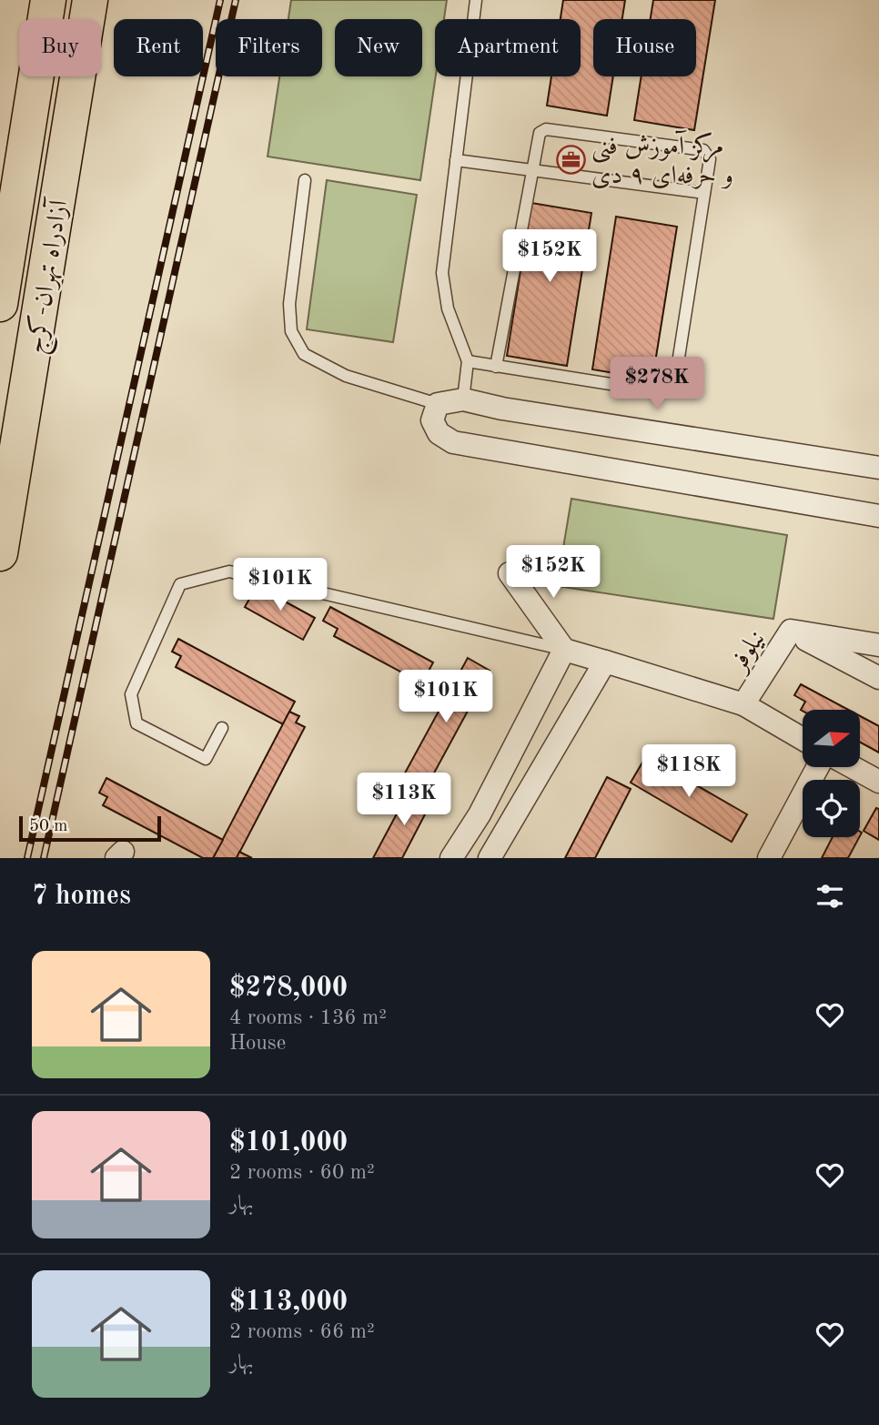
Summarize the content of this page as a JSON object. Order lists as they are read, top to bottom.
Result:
{
  "streets": {
    "highway": ["آزادراه تهران-کرج"],
    "street": ["نیلوفر"]
  },
  "places": {
    "office": ["مرکز آموزش فنی و حرفه‌ای ۹ دی"]
  },
  "scale_bar": "50 m",
  "north": "right",
  "page": {
    "chip": [
      "Buy",
      "Rent",
      "Filters",
      "New",
      "Apartment",
      "House"
    ],
    "price": [
      "$152K",
      "$278K",
      "$152K",
      "$101K",
      "$101K",
      "$118K",
      "$113K"
    ],
    "scale": "50 m",
    "heading": "7 homes",
    "list": [
      {
        "name": "$278,000",
        "note": "4 rooms · 136 m² · House"
      },
      {
        "name": "$101,000",
        "note": "2 rooms · 60 m² · بهار"
      },
      {
        "name": "$113,000",
        "note": "2 rooms · 66 m² · بهار"
      }
    ]
  }
}
